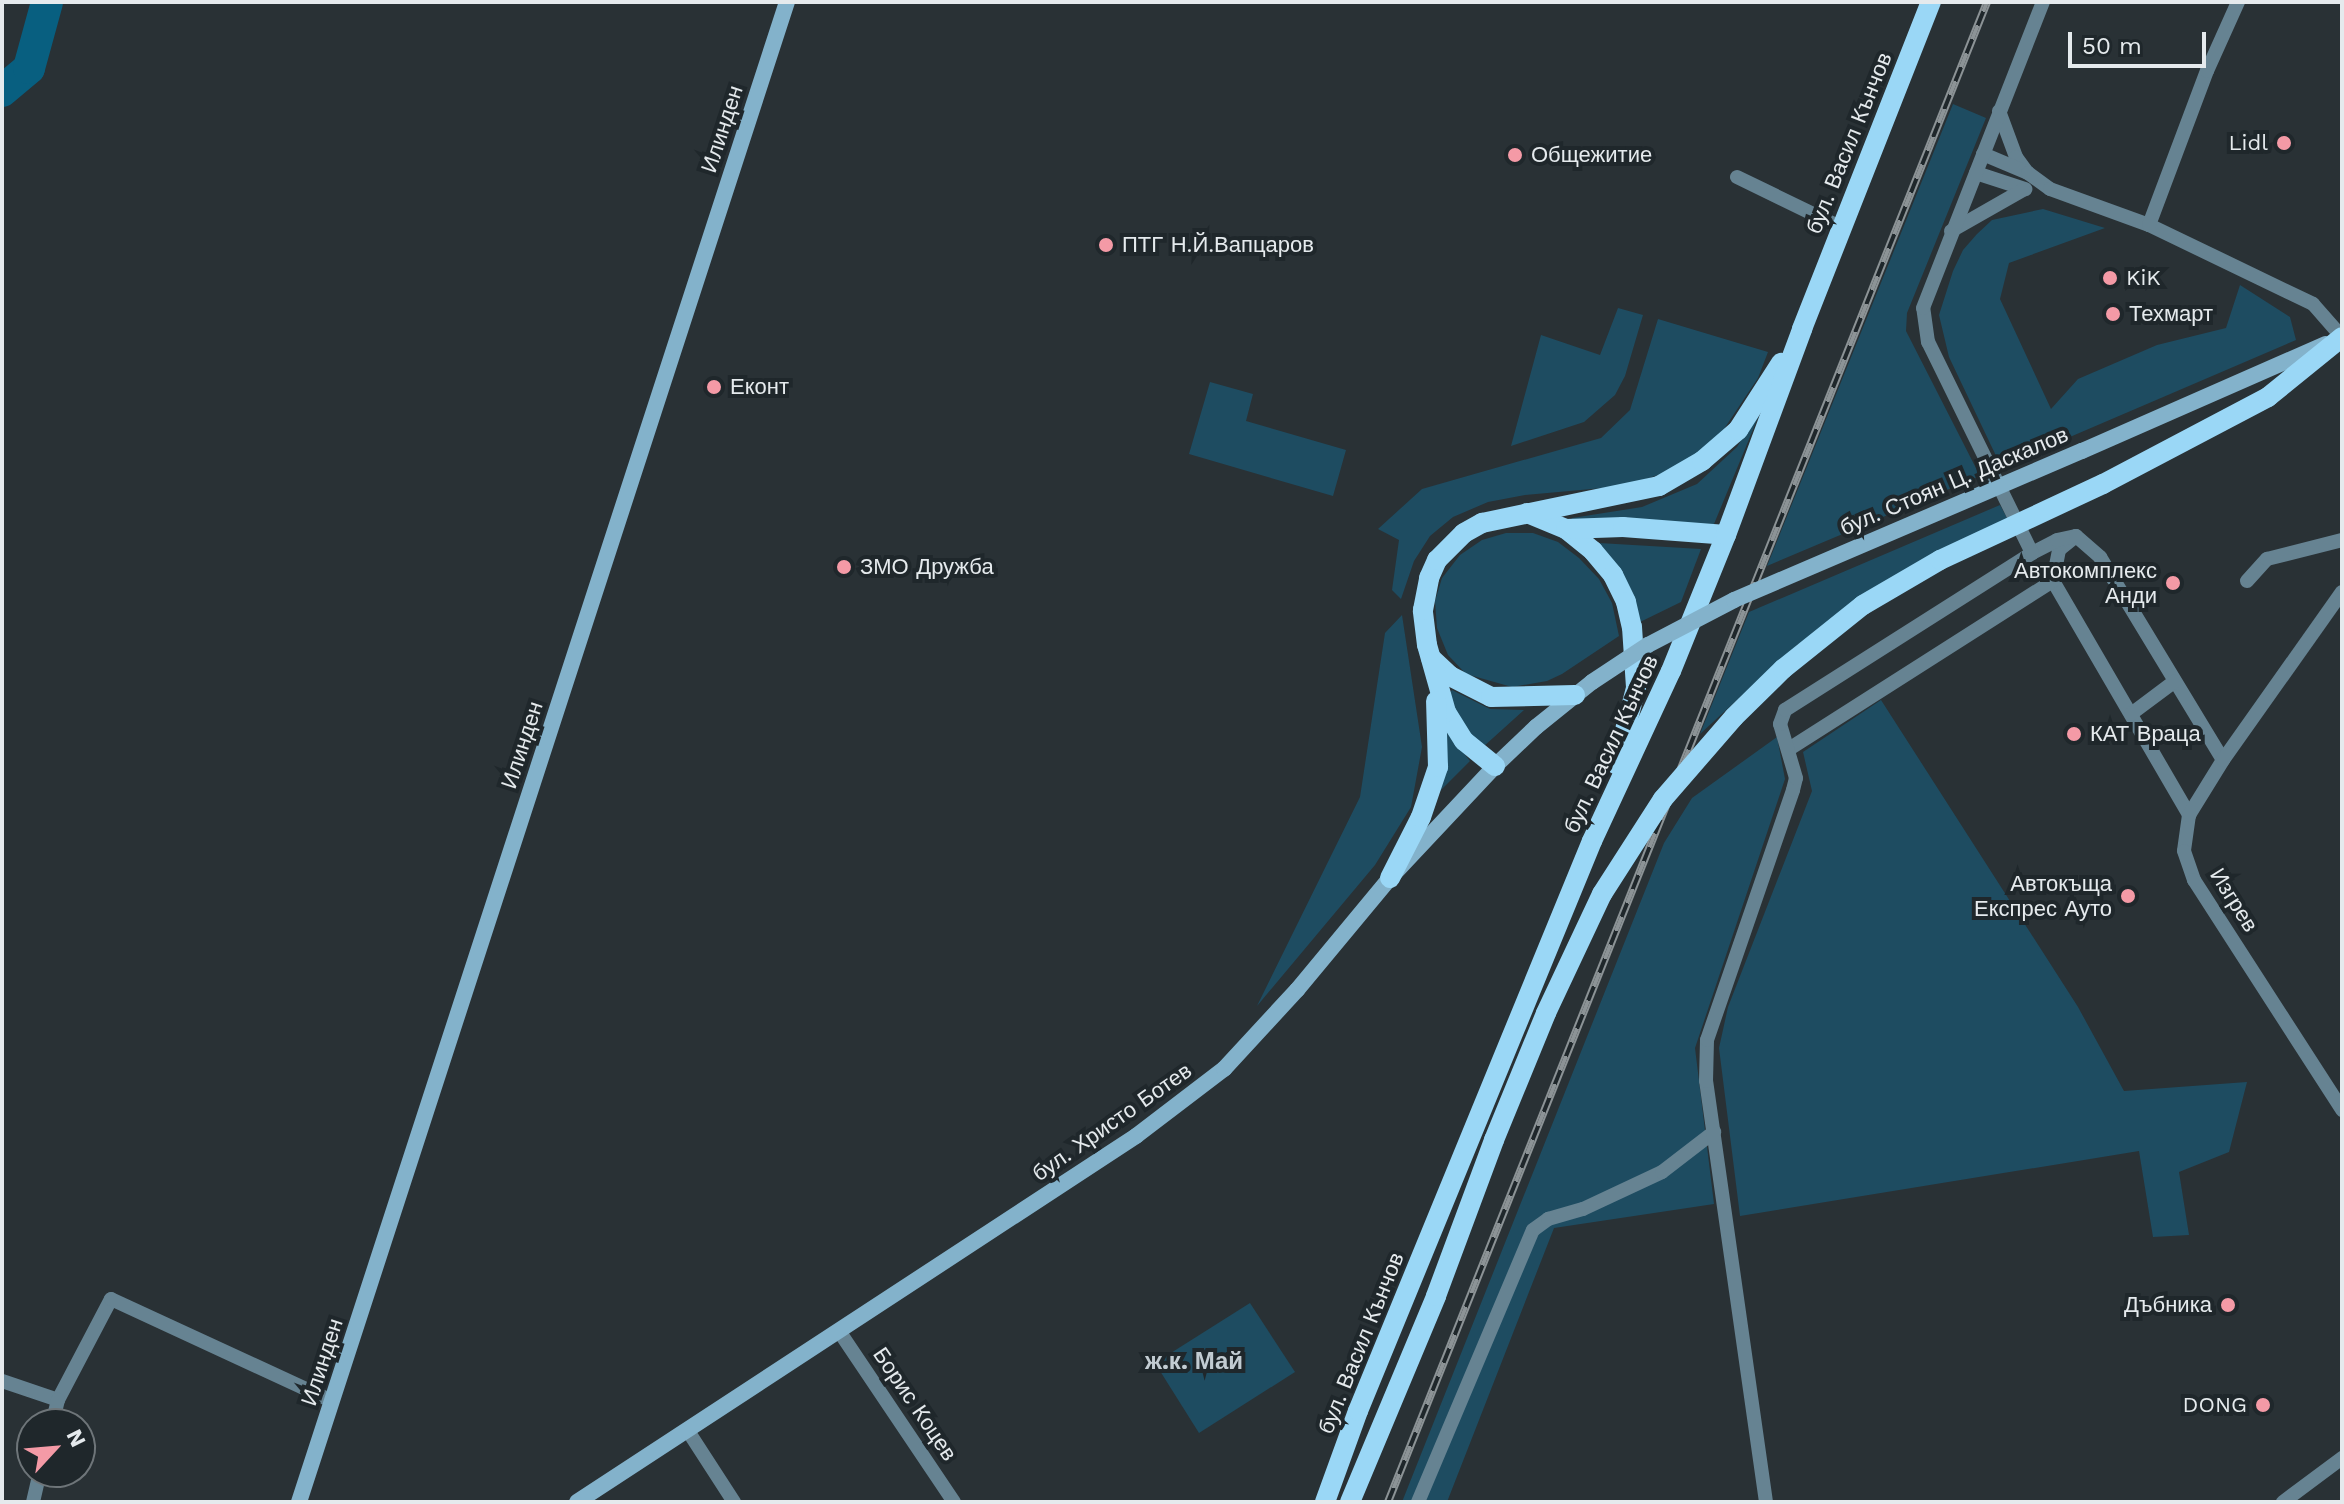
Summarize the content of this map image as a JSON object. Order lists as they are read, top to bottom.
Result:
{
  "streets": {
    "main road": ["бул. Васил Кънчов"],
    "street": [
      "Илинден",
      "бул. Стоян Ц. Даскалов",
      "Изгрев",
      "бул. Христо Ботев",
      "Борис Коцев"
    ]
  },
  "crossings": [
    ["бул. Стоян Ц. Даскалов", "бул. Христо Ботев"],
    ["бул. Христо Ботев", "Борис Коцев"]
  ],
  "districts": ["ж.к. Май"],
  "places": [
    "Lidl",
    "Общежитие",
    "ПТГ Н.Й.Вапцаров",
    "KiK",
    "Техмарт",
    "Еконт",
    "ЗМО Дружба",
    "Автокомплекс Анди",
    "КАТ Враца",
    "Автокъща Експрес Ауто",
    "Дъбника",
    "DONG"
  ],
  "scale_bar": "50 m",
  "north": "top right"
}
